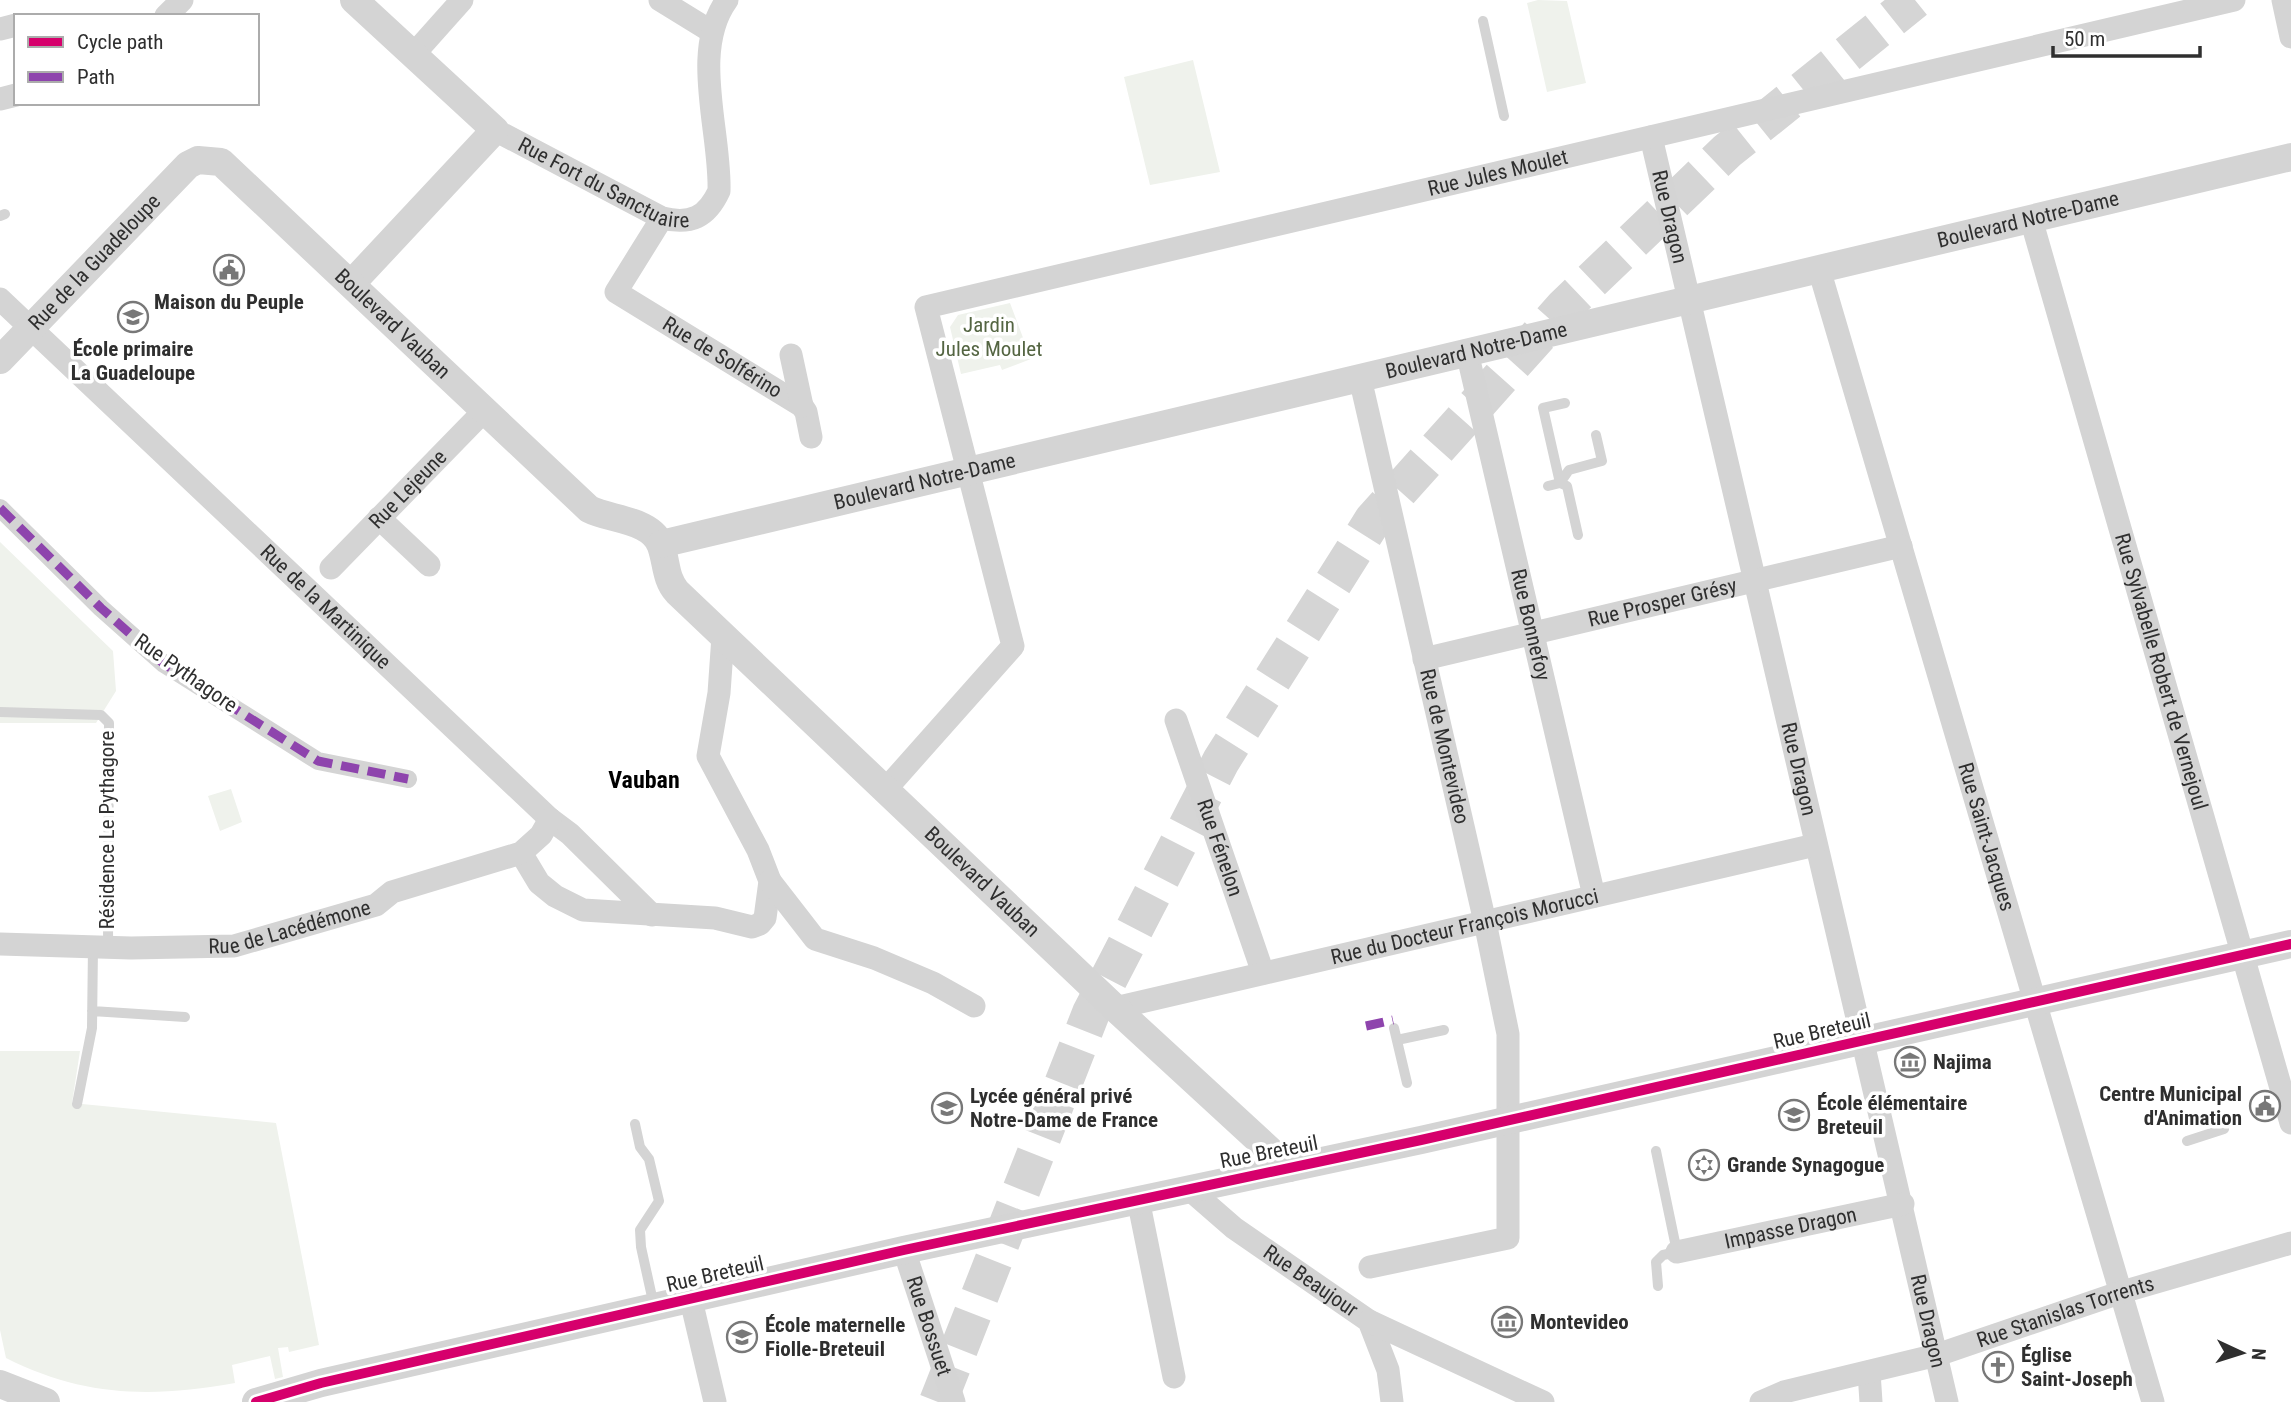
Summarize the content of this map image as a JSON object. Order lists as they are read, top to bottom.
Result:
{
  "streets": {
    "street": [
      "Rue Jules Moulet",
      "Rue Fort du Sanctuaire",
      "Rue Dragon",
      "Boulevard Notre-Dame",
      "Rue de la Guadeloupe",
      "Boulevard Vauban",
      "Rue de Solférino",
      "Rue Lejeune",
      "Rue Prosper Grésy",
      "Rue de la Martinique",
      "Rue Bonnefoy",
      "Rue Sylvabelle Robert de Vernejoul",
      "Rue Pythagore",
      "Rue de Montevideo",
      "Rue Saint-Jacques",
      "Rue Fénelon",
      "Rue de Lacédémone",
      "Rue du Docteur François Morucci",
      "Rue Breteuil",
      "Impasse Dragon",
      "Rue Beaujour",
      "Rue Stanislas Torrents",
      "Rue Bossuet"
    ],
    "lane": ["Résidence Le Pythagore"]
  },
  "crossings": [
    ["Rue Jules Moulet", "Rue Dragon"],
    ["Rue Jules Moulet", "Boulevard Notre-Dame"],
    ["Rue Fort du Sanctuaire", "Boulevard Vauban"],
    ["Rue Fort du Sanctuaire", "Rue de Solférino"],
    ["Rue Dragon", "Boulevard Notre-Dame"],
    ["Rue Dragon", "Rue Prosper Grésy"],
    ["Rue Dragon", "Rue du Docteur François Morucci"],
    ["Rue Dragon", "Rue Breteuil"],
    ["Rue Dragon", "Impasse Dragon"],
    ["Rue Dragon", "Rue Stanislas Torrents"],
    ["Boulevard Notre-Dame", "Boulevard Vauban"],
    ["Boulevard Notre-Dame", "Rue Bonnefoy"],
    ["Boulevard Notre-Dame", "Rue Sylvabelle Robert de Vernejoul"],
    ["Boulevard Notre-Dame", "Rue de Montevideo"],
    ["Boulevard Notre-Dame", "Rue Saint-Jacques"],
    ["Rue de la Guadeloupe", "Boulevard Vauban"],
    ["Rue de la Guadeloupe", "Rue de la Martinique"],
    ["Boulevard Vauban", "Rue Lejeune"],
    ["Boulevard Vauban", "Rue du Docteur François Morucci"],
    ["Boulevard Vauban", "Rue Breteuil"],
    ["Rue Prosper Grésy", "Rue Bonnefoy"],
    ["Rue Prosper Grésy", "Rue de Montevideo"],
    ["Rue Prosper Grésy", "Rue Saint-Jacques"],
    ["Rue de la Martinique", "Rue de Lacédémone"],
    ["Rue Bonnefoy", "Rue du Docteur François Morucci"],
    ["Rue Sylvabelle Robert de Vernejoul", "Rue Breteuil"],
    ["Rue de Montevideo", "Rue du Docteur François Morucci"],
    ["Rue de Montevideo", "Rue Breteuil"],
    ["Résidence Le Pythagore", "Rue de Lacédémone"],
    ["Rue Saint-Jacques", "Rue Breteuil"],
    ["Rue Saint-Jacques", "Rue Stanislas Torrents"],
    ["Rue Fénelon", "Rue du Docteur François Morucci"],
    ["Rue Breteuil", "Rue Beaujour"],
    ["Rue Breteuil", "Rue Bossuet"]
  ],
  "districts": ["Vauban"],
  "parks": ["Jardin Jules Moulet"],
  "places": {
    "public building": ["Maison du Peuple", "Centre Municipal d'Animation"],
    "school or university": [
      "École primaire La Guadeloupe",
      "Lycée général privé Notre-Dame de France",
      "École élémentaire Breteuil",
      "École maternelle Fiolle-Breteuil"
    ],
    "museum": ["Najima", "Montevideo"],
    "synagogue": ["Grande Synagogue"],
    "church": ["Église Saint-Joseph"]
  },
  "legend": ["Cycle path", "Path"],
  "scale_bar": "50 m",
  "north": "right"
}
